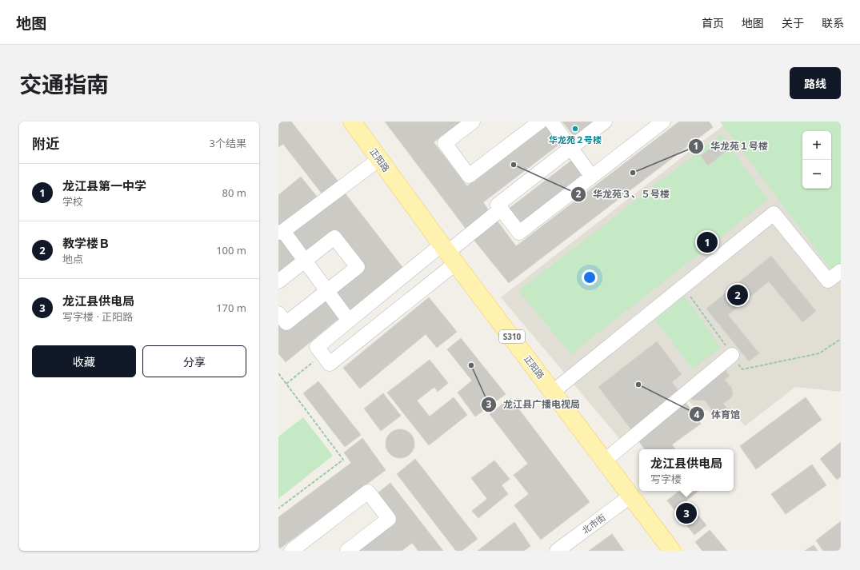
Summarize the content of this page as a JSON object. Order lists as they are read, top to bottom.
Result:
{
  "streets": {
    "main road": ["正阳路", "S310"],
    "street": ["北市街"]
  },
  "crossings": [
    ["正阳路", "北市街"]
  ],
  "places": [
    "华龙苑２号楼",
    "华龙苑３、５号楼",
    "华龙苑１号楼",
    "龙江县广播电视局",
    "体育馆"
  ],
  "page": {
    "header": "地图",
    "nav": [
      "首页",
      "地图",
      "关于",
      "联系"
    ],
    "title": "交通指南",
    "buttons": [
      "路线",
      ["收藏", "分享"]
    ],
    "heading": ["附近", "3个结果"],
    "map_buttons": ["+", "−"],
    "list": [
      {
        "mark": "1",
        "name": "龙江县第一中学",
        "note": "学校",
        "value": "80 m"
      },
      {
        "mark": "2",
        "name": "教学楼Ｂ",
        "note": "地点",
        "value": "100 m"
      },
      {
        "mark": "3",
        "name": "龙江县供电局",
        "note": "写字楼 · 正阳路",
        "value": "170 m"
      }
    ],
    "pins": ["1", "2", "3"],
    "popup": ["龙江县供电局", "写字楼"]
  }
}
